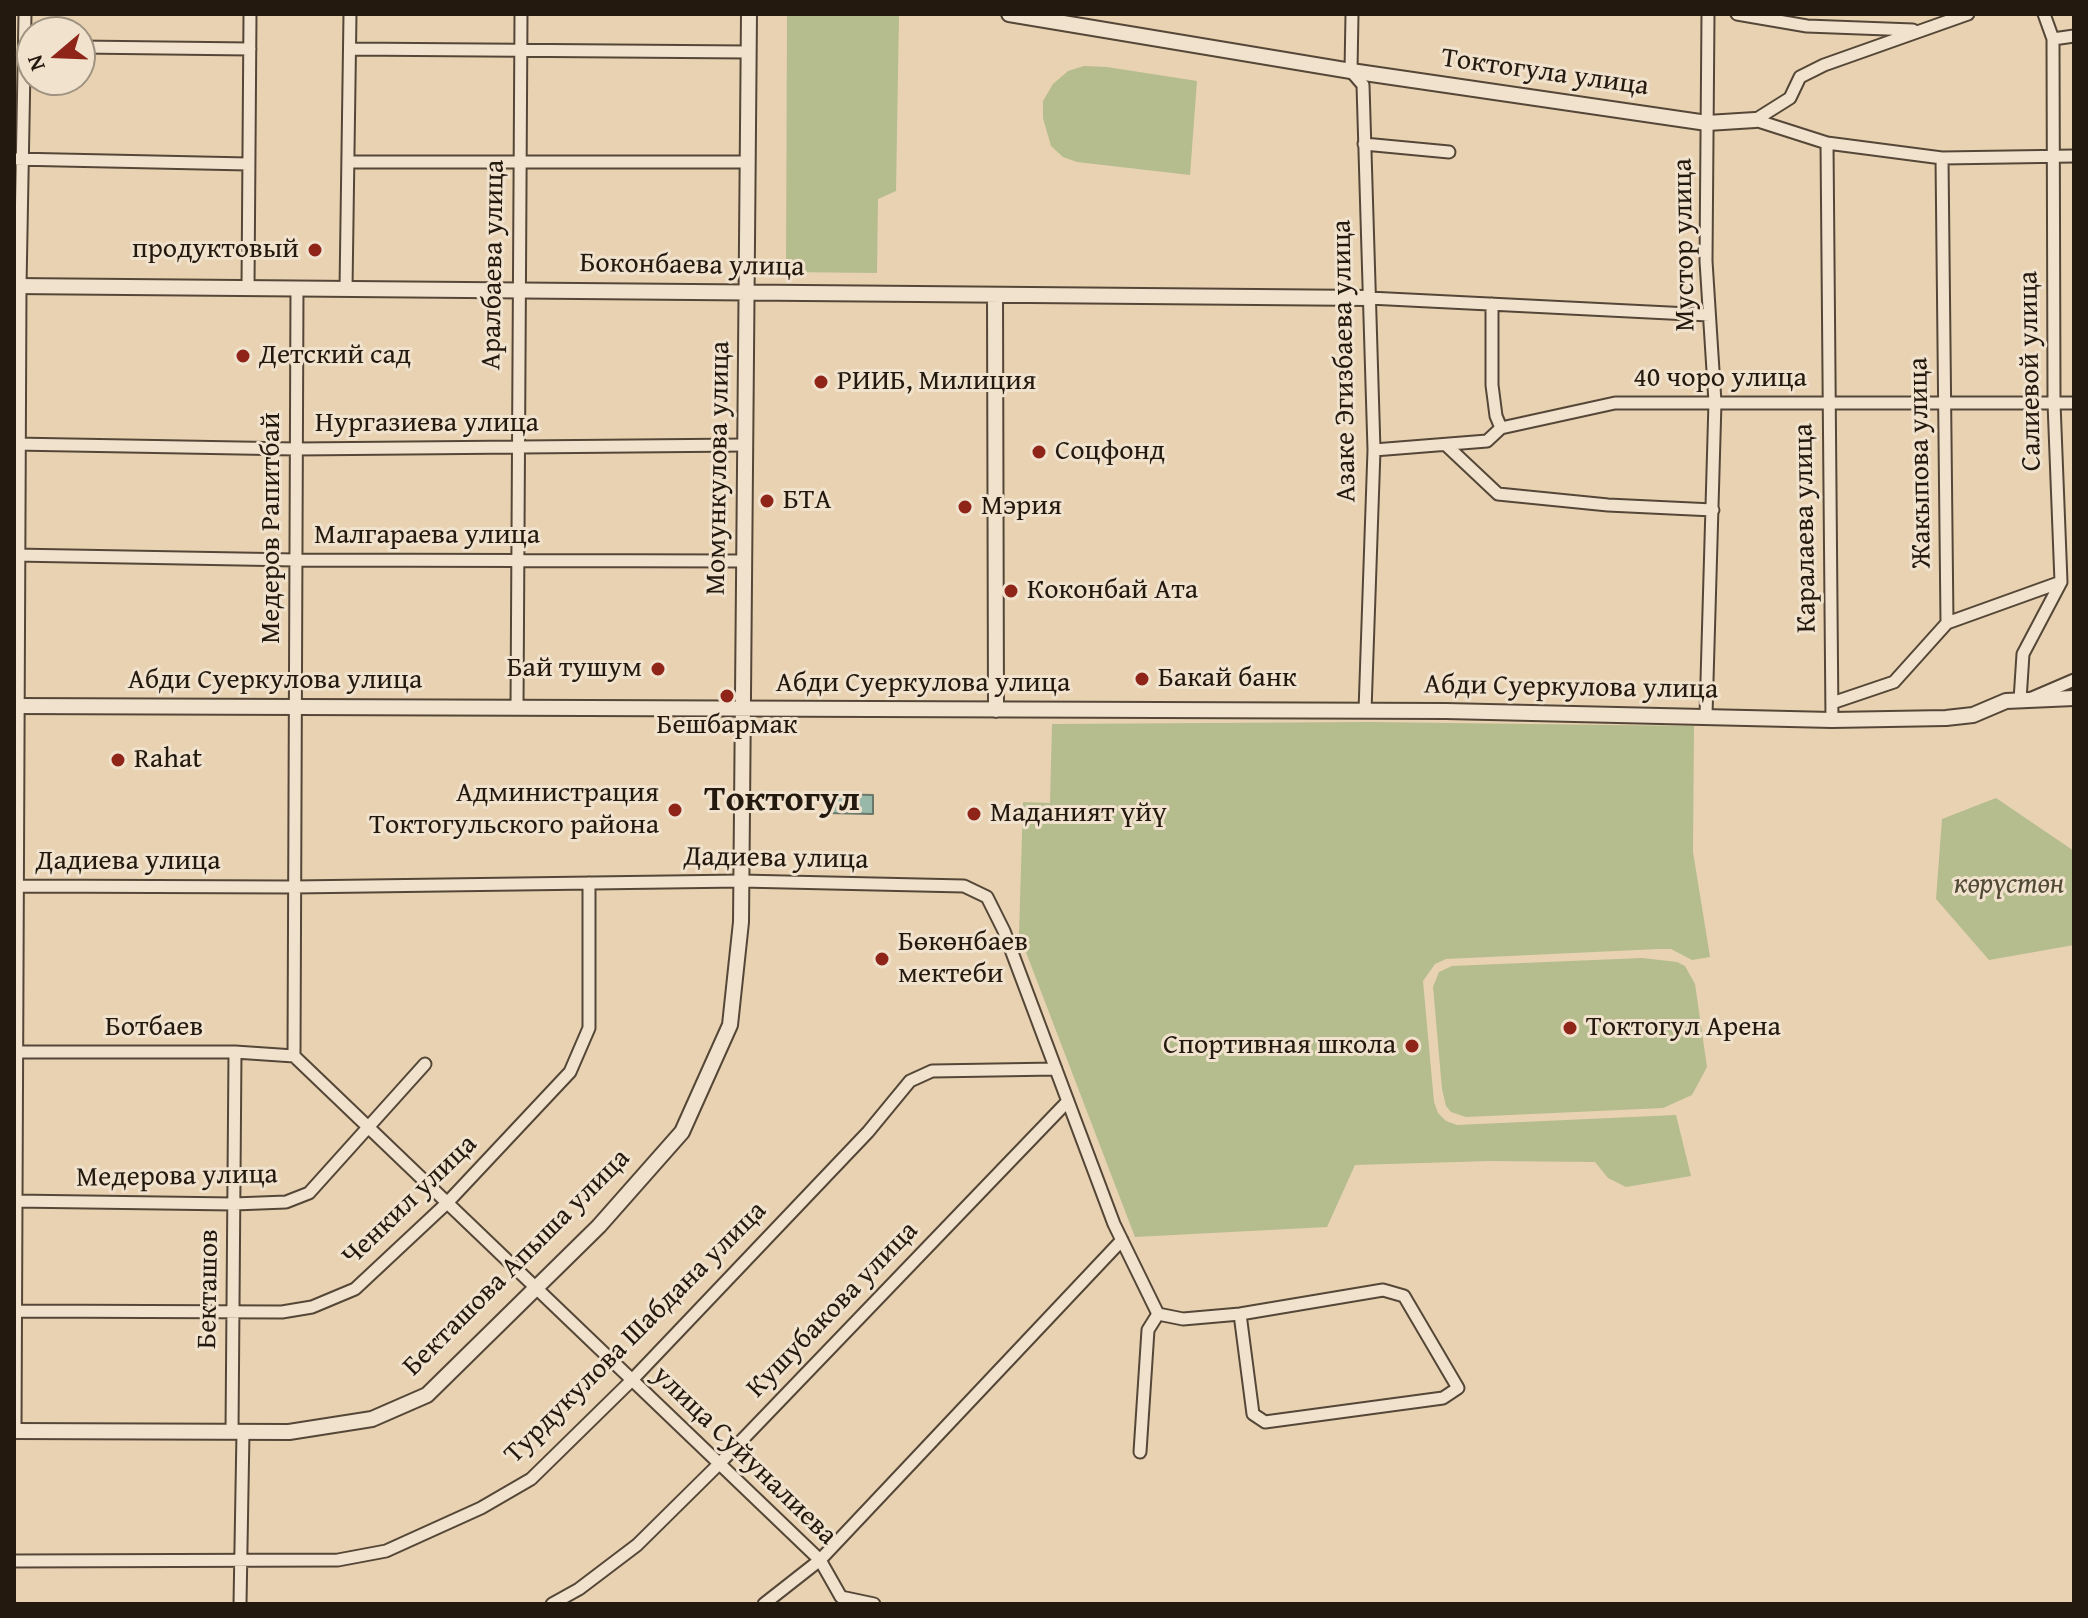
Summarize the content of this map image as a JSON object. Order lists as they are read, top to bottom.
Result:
{
  "streets": {
    "street": [
      "Токтогула улица",
      "Мустор улица",
      "Аралбаева улица",
      "Боконбаева улица",
      "Азаке Эгизбаева улица",
      "Салиевой улица",
      "40 чоро улица",
      "Нургазиева улица",
      "Жакыпова улица",
      "Момункулова улица",
      "Медеров Рапитбай",
      "Каралаева улица",
      "Малгараева улица",
      "Абди Суеркулова улица",
      "Дадиева улица",
      "Ботбаев",
      "Медерова улица",
      "Ченкил улица",
      "Бекташова Апыша улица",
      "Бекташов",
      "Кушубакова улица",
      "Турдукулова Шабдана улица",
      "улица Суйуналиева"
    ]
  },
  "crossings": [
    ["Токтогула улица", "Мустор улица"],
    ["Токтогула улица", "Азаке Эгизбаева улица"],
    ["Токтогула улица", "Салиевой улица"],
    ["Токтогула улица", "Жакыпова улица"],
    ["Токтогула улица", "Каралаева улица"],
    ["Мустор улица", "40 чоро улица"],
    ["Мустор улица", "Абди Суеркулова улица"],
    ["Аралбаева улица", "Боконбаева улица"],
    ["Аралбаева улица", "Нургазиева улица"],
    ["Аралбаева улица", "Малгараева улица"],
    ["Аралбаева улица", "Абди Суеркулова улица"],
    ["Боконбаева улица", "Азаке Эгизбаева улица"],
    ["Боконбаева улица", "Момункулова улица"],
    ["Боконбаева улица", "Медеров Рапитбай"],
    ["Азаке Эгизбаева улица", "40 чоро улица"],
    ["Азаке Эгизбаева улица", "Абди Суеркулова улица"],
    ["Салиевой улица", "40 чоро улица"],
    ["40 чоро улица", "Жакыпова улица"],
    ["40 чоро улица", "Каралаева улица"],
    ["Нургазиева улица", "Момункулова улица"],
    ["Нургазиева улица", "Медеров Рапитбай"],
    ["Момункулова улица", "Малгараева улица"],
    ["Момункулова улица", "Абди Суеркулова улица"],
    ["Момункулова улица", "Дадиева улица"],
    ["Момункулова улица", "Бекташова Апыша улица"],
    ["Медеров Рапитбай", "Малгараева улица"],
    ["Медеров Рапитбай", "Абди Суеркулова улица"],
    ["Медеров Рапитбай", "Дадиева улица"],
    ["Медеров Рапитбай", "Ботбаев"],
    ["Медеров Рапитбай", "улица Суйуналиева"],
    ["Каралаева улица", "Абди Суеркулова улица"],
    ["Дадиева улица", "Ченкил улица"],
    ["Дадиева улица", "Кушубакова улица"],
    ["Дадиева улица", "Турдукулова Шабдана улица"],
    ["Ботбаев", "Бекташов"],
    ["Ботбаев", "улица Суйуналиева"],
    ["Медерова улица", "Бекташов"],
    ["Медерова улица", "улица Суйуналиева"],
    ["Ченкил улица", "Бекташов"],
    ["Ченкил улица", "улица Суйуналиева"],
    ["Бекташова Апыша улица", "Бекташов"],
    ["Бекташова Апыша улица", "улица Суйуналиева"],
    ["Бекташов", "Турдукулова Шабдана улица"],
    ["Кушубакова улица", "улица Суйуналиева"],
    ["Турдукулова Шабдана улица", "улица Суйуналиева"]
  ],
  "districts": ["Токтогул"],
  "parks": ["көрүстөн"],
  "places": [
    "продуктовый",
    "Детский сад",
    "РИИБ, Милиция",
    "Соцфонд",
    "БТА",
    "Мэрия",
    "Коконбай Ата",
    "Бай тушум",
    "Бакай банк",
    "Бешбармак",
    "Rahat",
    "Администрация Токтогульского района",
    "Маданият үйү",
    "Бөкөнбаев мектеби",
    "Токтогул Арена",
    "Спортивная школа"
  ],
  "north": "left"
}
